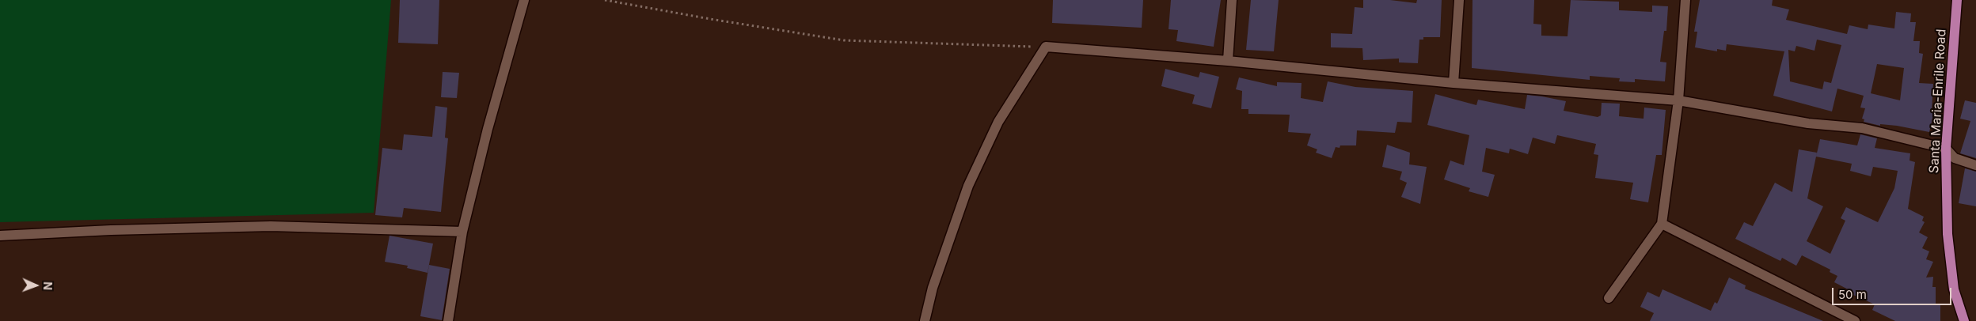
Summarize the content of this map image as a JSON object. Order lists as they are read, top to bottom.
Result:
{
  "streets": {
    "main road": ["Santa Maria-Enrile Road"]
  },
  "scale_bar": "50 m",
  "north": "right"
}
